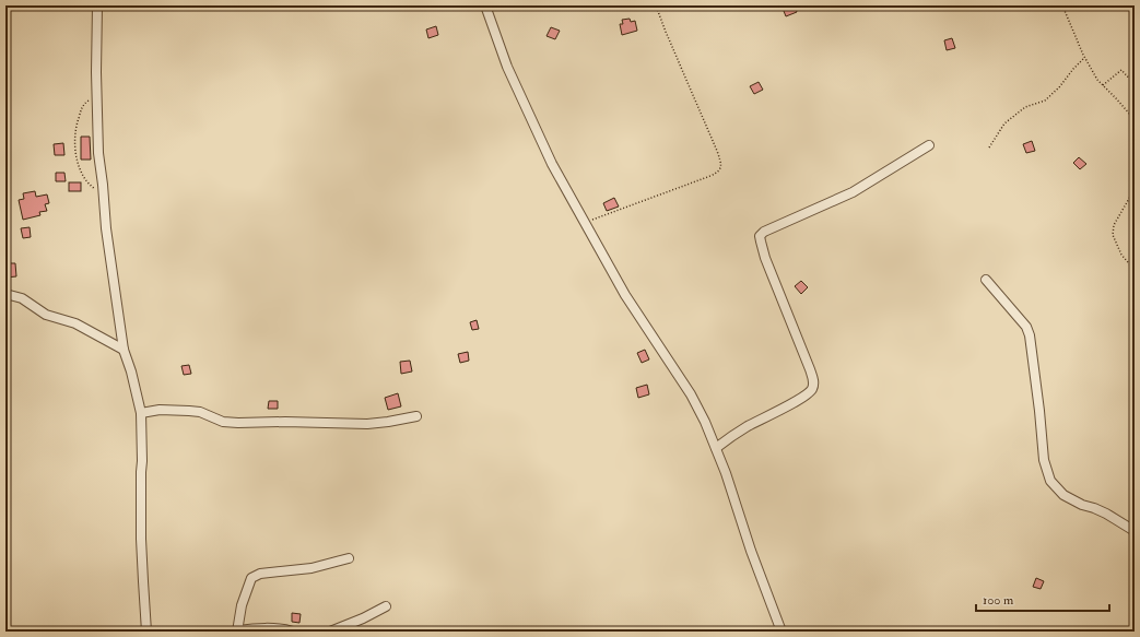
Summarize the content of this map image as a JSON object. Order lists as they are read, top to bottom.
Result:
{
  "scale_bar": "100 m"
}
